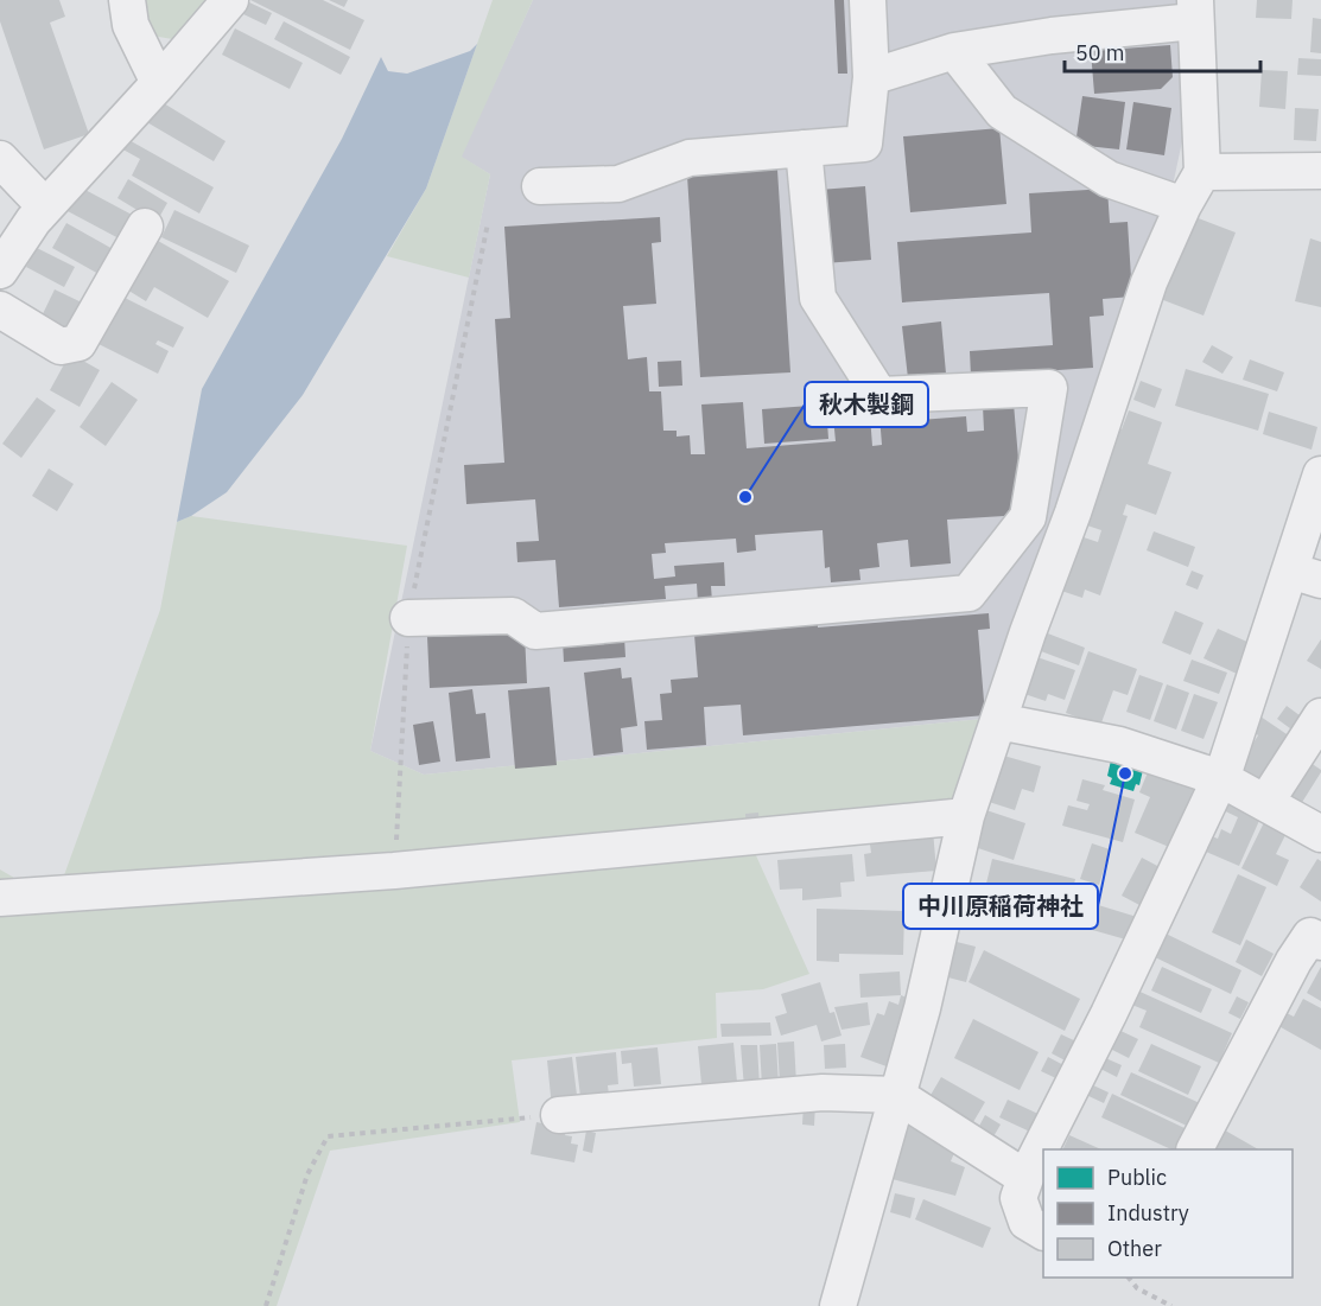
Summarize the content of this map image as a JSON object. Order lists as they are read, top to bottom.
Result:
{
  "places": ["秋木製鋼", "中川原稲荷神社"],
  "legend": ["Public", "Industry", "Other"],
  "scale_bar": "50 m"
}
